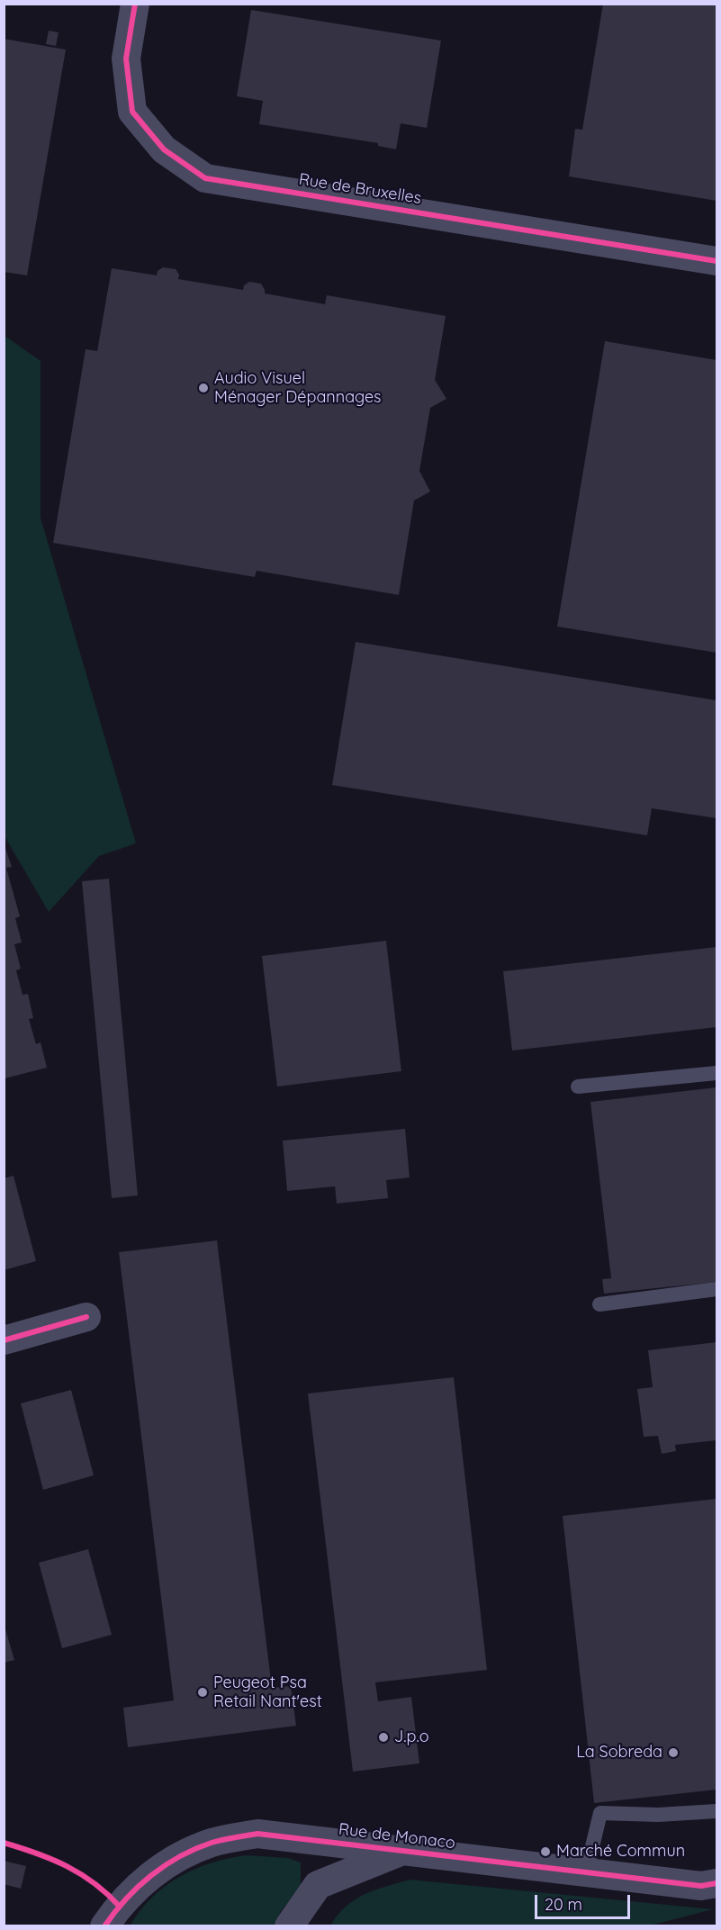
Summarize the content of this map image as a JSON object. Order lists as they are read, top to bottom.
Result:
{
  "streets": {
    "street": ["Rue de Bruxelles", "Rue de Monaco"]
  },
  "places": [
    "Audio Visuel Ménager Dépannages",
    "Peugeot Psa Retail Nant'est",
    "J.p.o",
    "La Sobreda",
    "Marché Commun"
  ],
  "scale_bar": "20 m"
}
